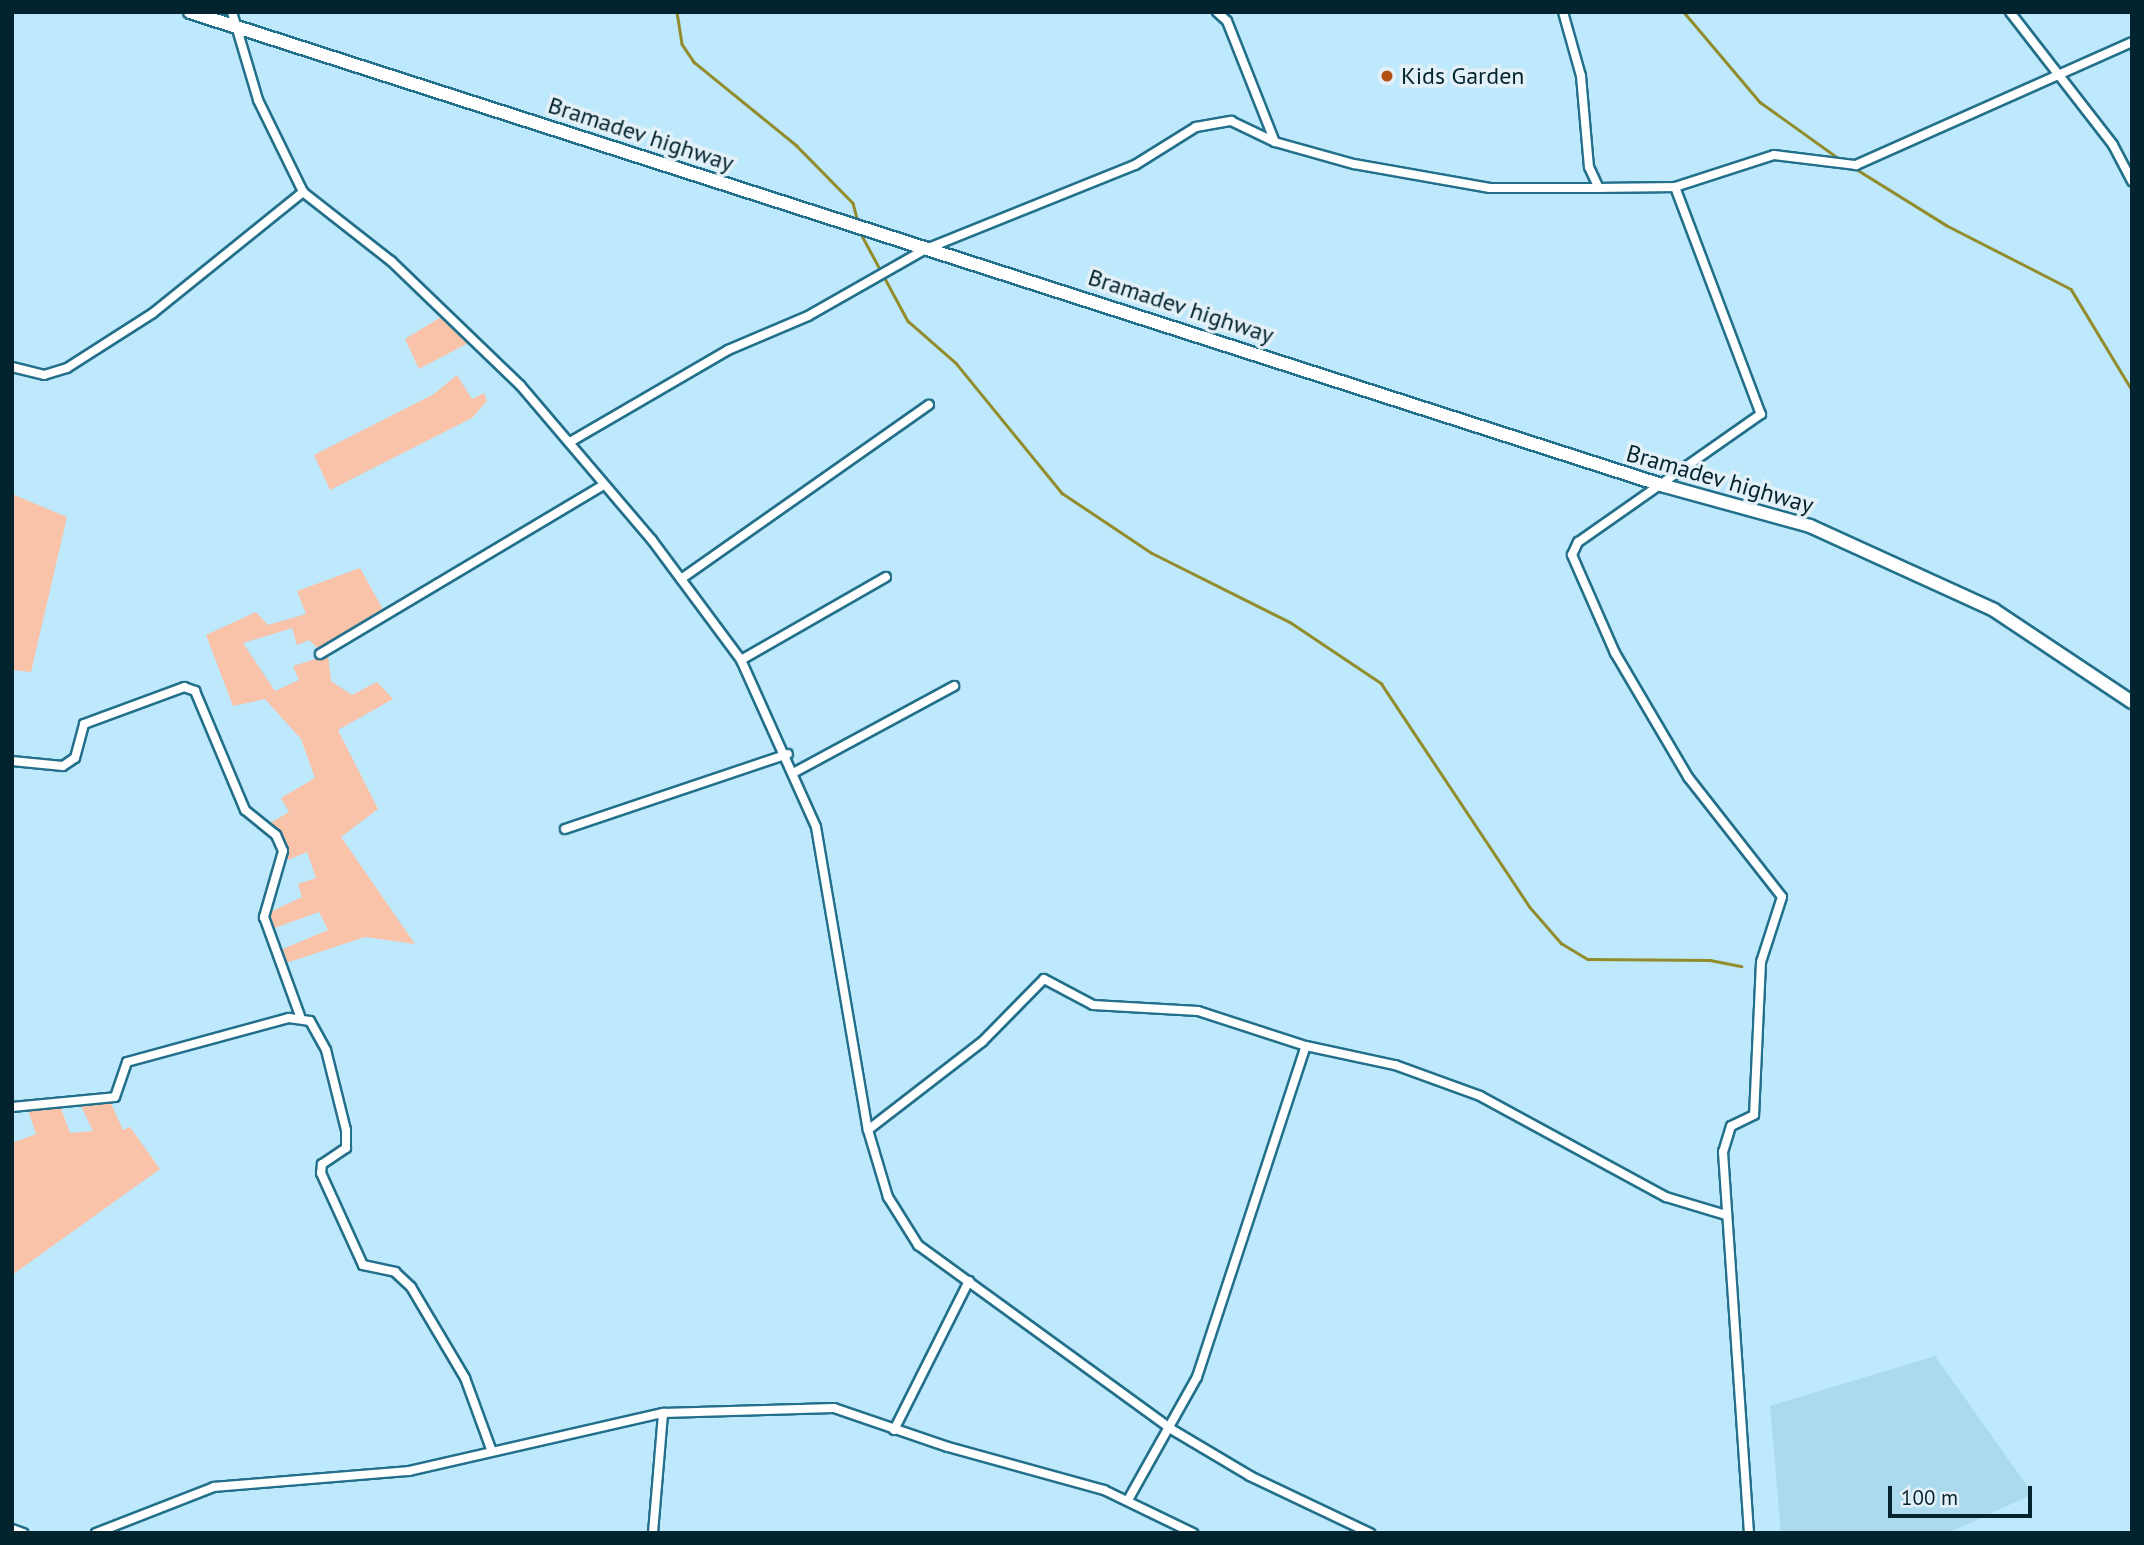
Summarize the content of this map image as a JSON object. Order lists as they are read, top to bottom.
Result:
{
  "streets": {
    "street": ["Bramadev highway"]
  },
  "places": ["Kids Garden"],
  "scale_bar": "100 m"
}
